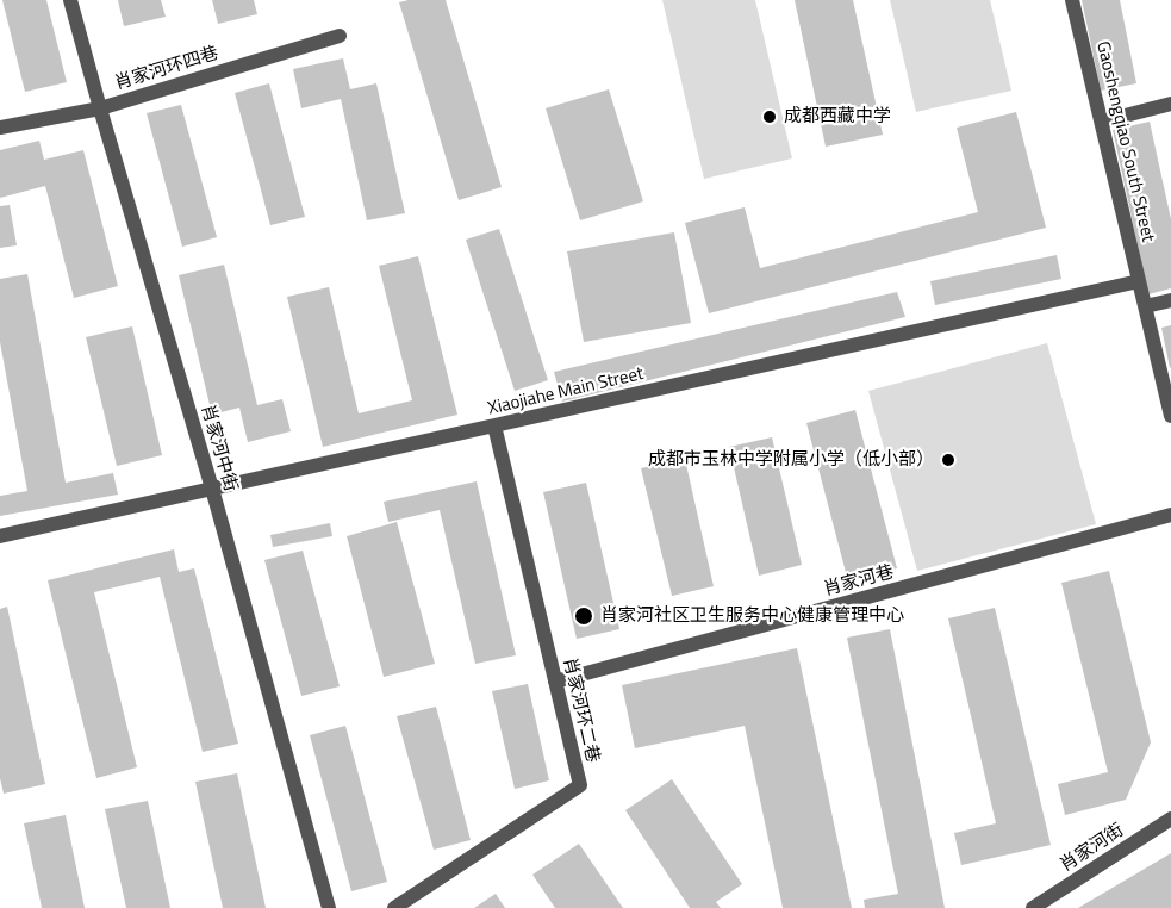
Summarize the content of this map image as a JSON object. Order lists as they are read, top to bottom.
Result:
{
  "streets": {
    "street": [
      "肖家河环四巷",
      "Gaoshengqiao South Street",
      "Xiaojiahe Main Street",
      "肖家河中街",
      "肖家河巷",
      "肖家河环二巷",
      "肖家河街"
    ]
  },
  "crossings": [
    ["肖家河环四巷", "肖家河中街"],
    ["Gaoshengqiao South Street", "Xiaojiahe Main Street"],
    ["Xiaojiahe Main Street", "肖家河中街"],
    ["Xiaojiahe Main Street", "肖家河环二巷"],
    ["肖家河巷", "肖家河环二巷"]
  ],
  "places": ["成都西藏中学", "成都市玉林中学附属小学（低小部）", "肖家河社区卫生服务中心健康管理中心"]
}
